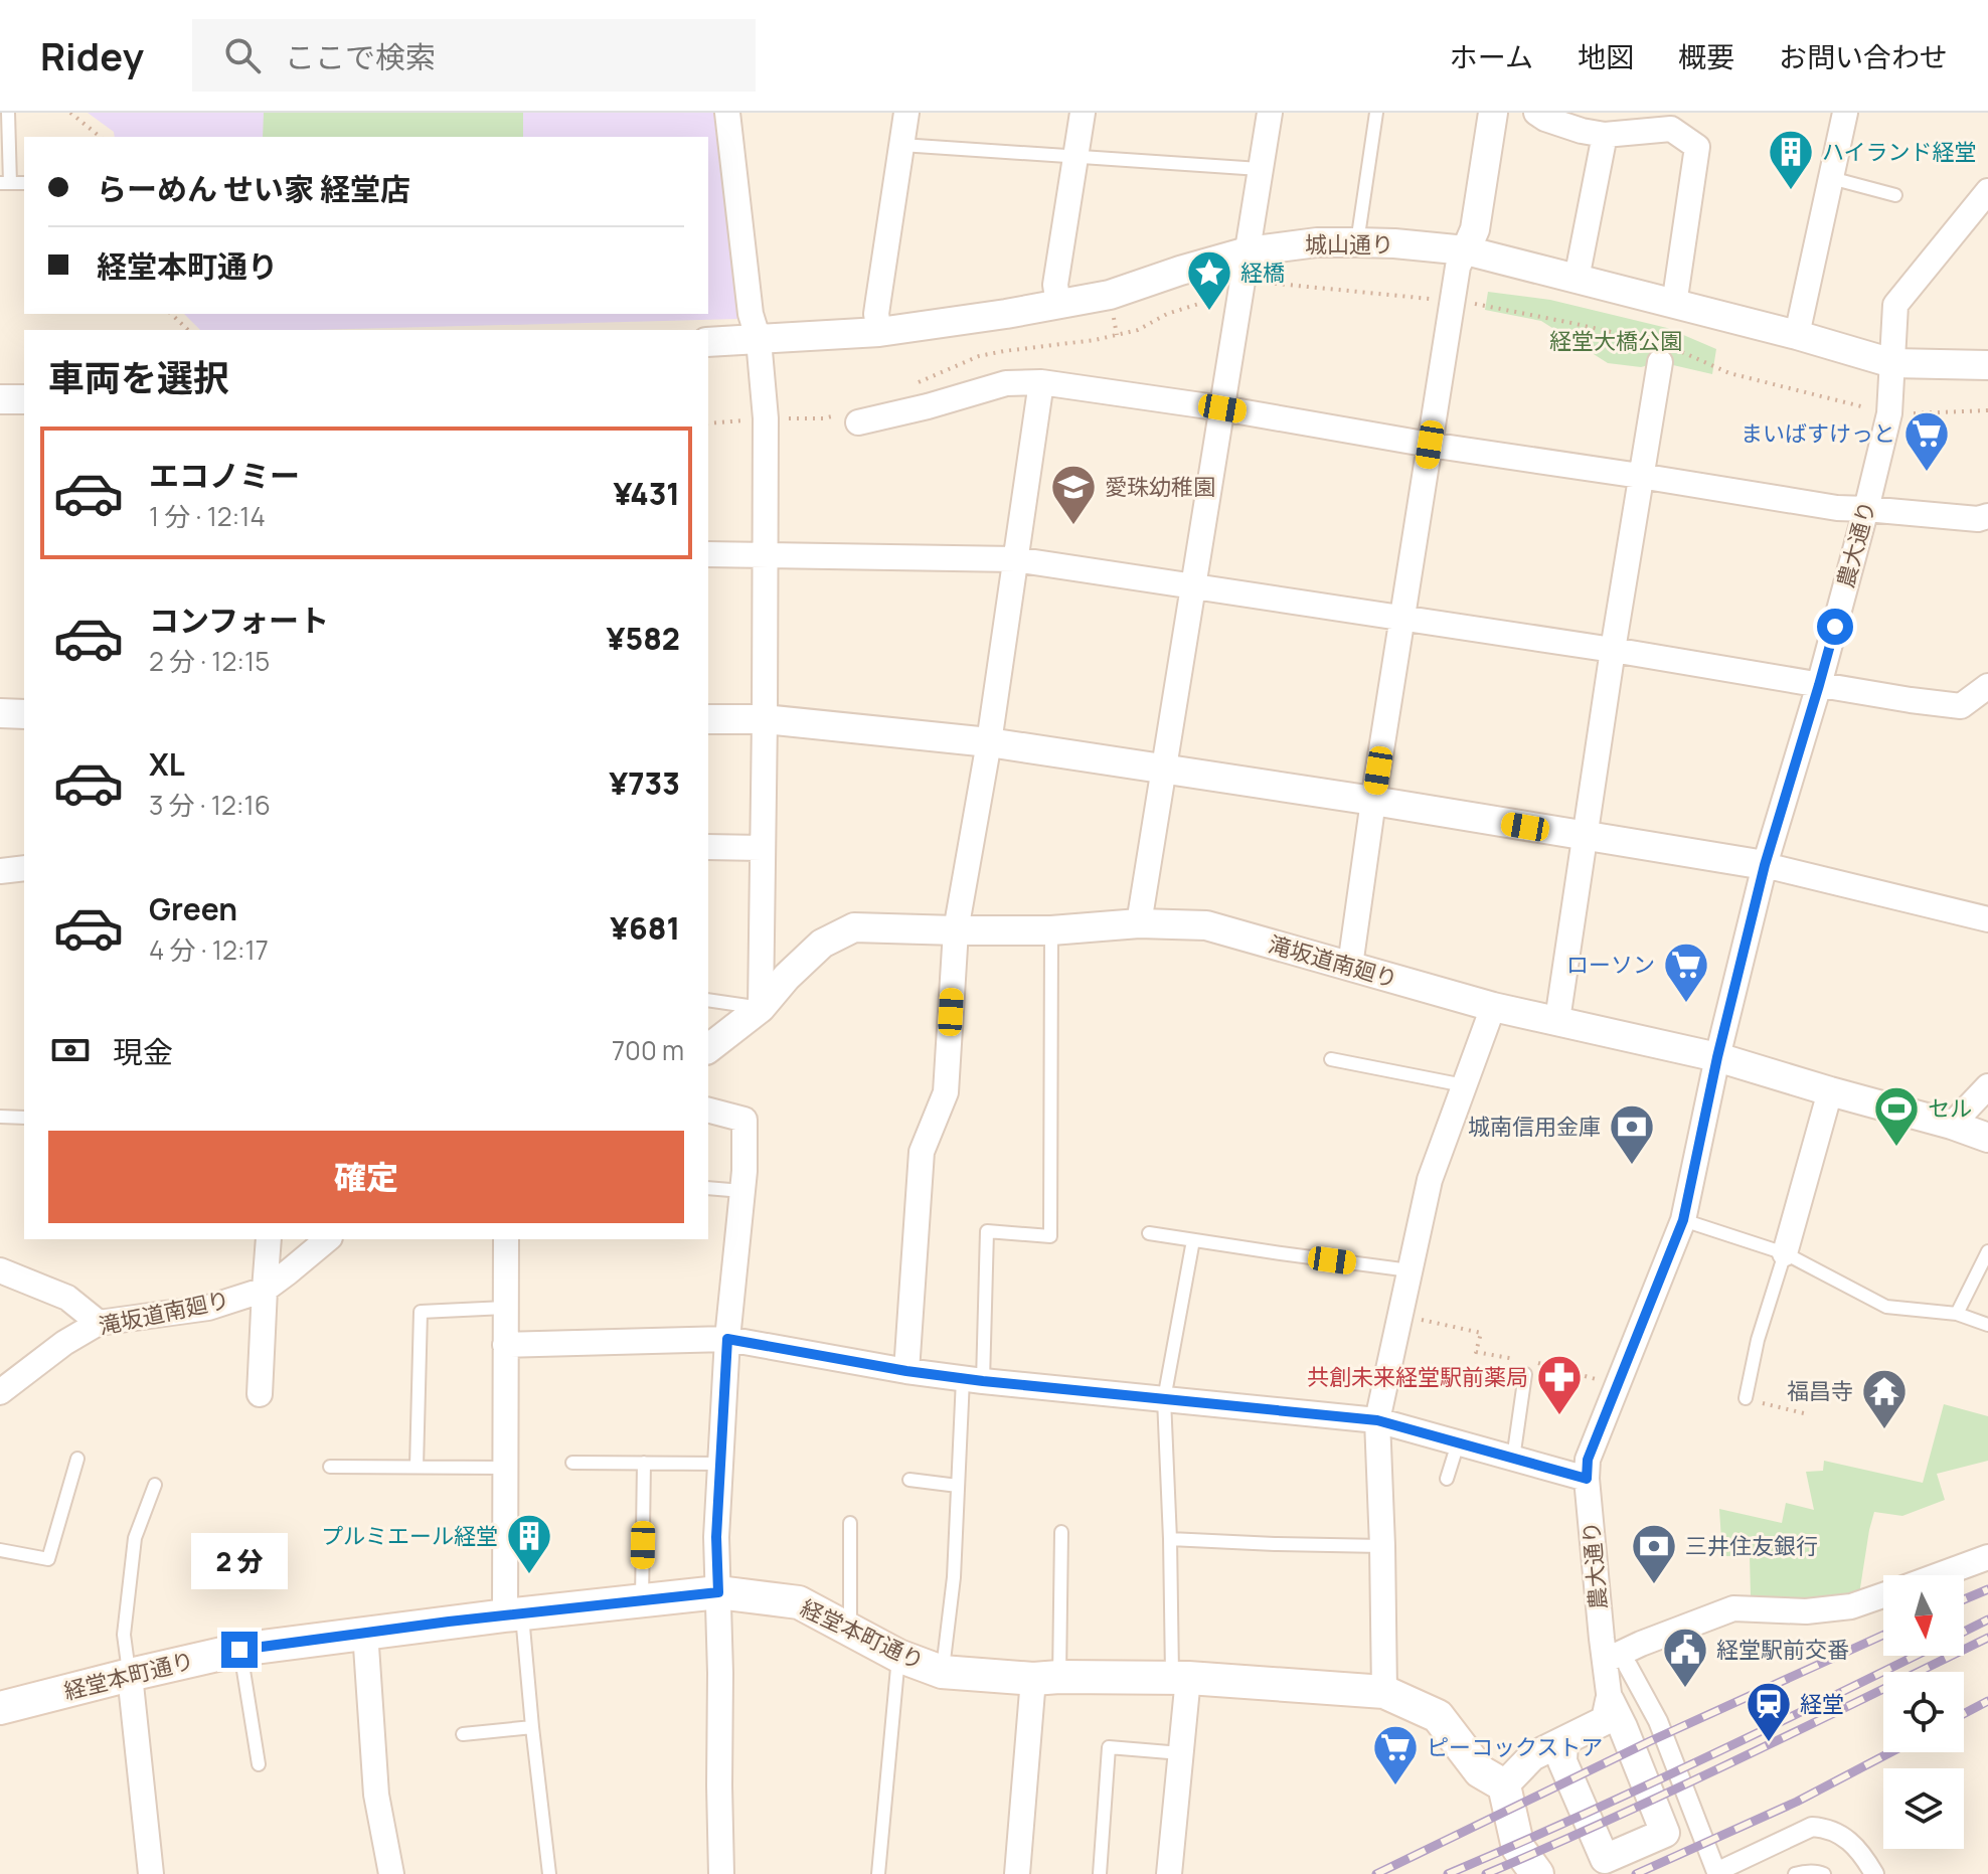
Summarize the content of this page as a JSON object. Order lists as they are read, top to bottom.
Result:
{
  "streets": {
    "main road": ["経堂本町通り"],
    "street": ["城山通り", "農大通り", "滝坂道南廻り"]
  },
  "crossings": [
    ["城山通り", "農大通り"],
    ["農大通り", "滝坂道南廻り"]
  ],
  "parks": ["経堂大橋公園"],
  "places": {
    "building": ["ハイランド経堂", "プルミエール経堂"],
    "place": ["経橋"],
    "supermarket": ["まいばすけっと", "ローソン", "ピーコックストア"],
    "school or university": ["愛珠幼稚園"],
    "sports": ["セル"],
    "bank": ["城南信用金庫", "三井住友銀行"],
    "pharmacy": ["共創未来経堂駅前薬局"],
    "temple": ["福昌寺"],
    "public building": ["経堂駅前交番"],
    "station": ["経堂"]
  },
  "north": "bottom",
  "page": {
    "header": "Ridey",
    "search": "ここで検索",
    "nav": [
      "ホーム",
      "地図",
      "概要",
      "お問い合わせ"
    ],
    "banner": ["らーめん せい家 経堂店", "経堂本町通り"],
    "heading": "車両を選択",
    "list": [
      {
        "name": "エコノミー",
        "note": "1 分 · 12:14",
        "value": "¥431"
      },
      {
        "name": "コンフォート",
        "note": "2 分 · 12:15",
        "value": "¥582"
      },
      {
        "name": "XL",
        "note": "3 分 · 12:16",
        "value": "¥733"
      },
      {
        "name": "Green",
        "note": "4 分 · 12:17",
        "value": "¥681"
      }
    ],
    "pay": ["現金", "700 m"],
    "buttons": "確定",
    "bubble": "2 分"
  }
}
